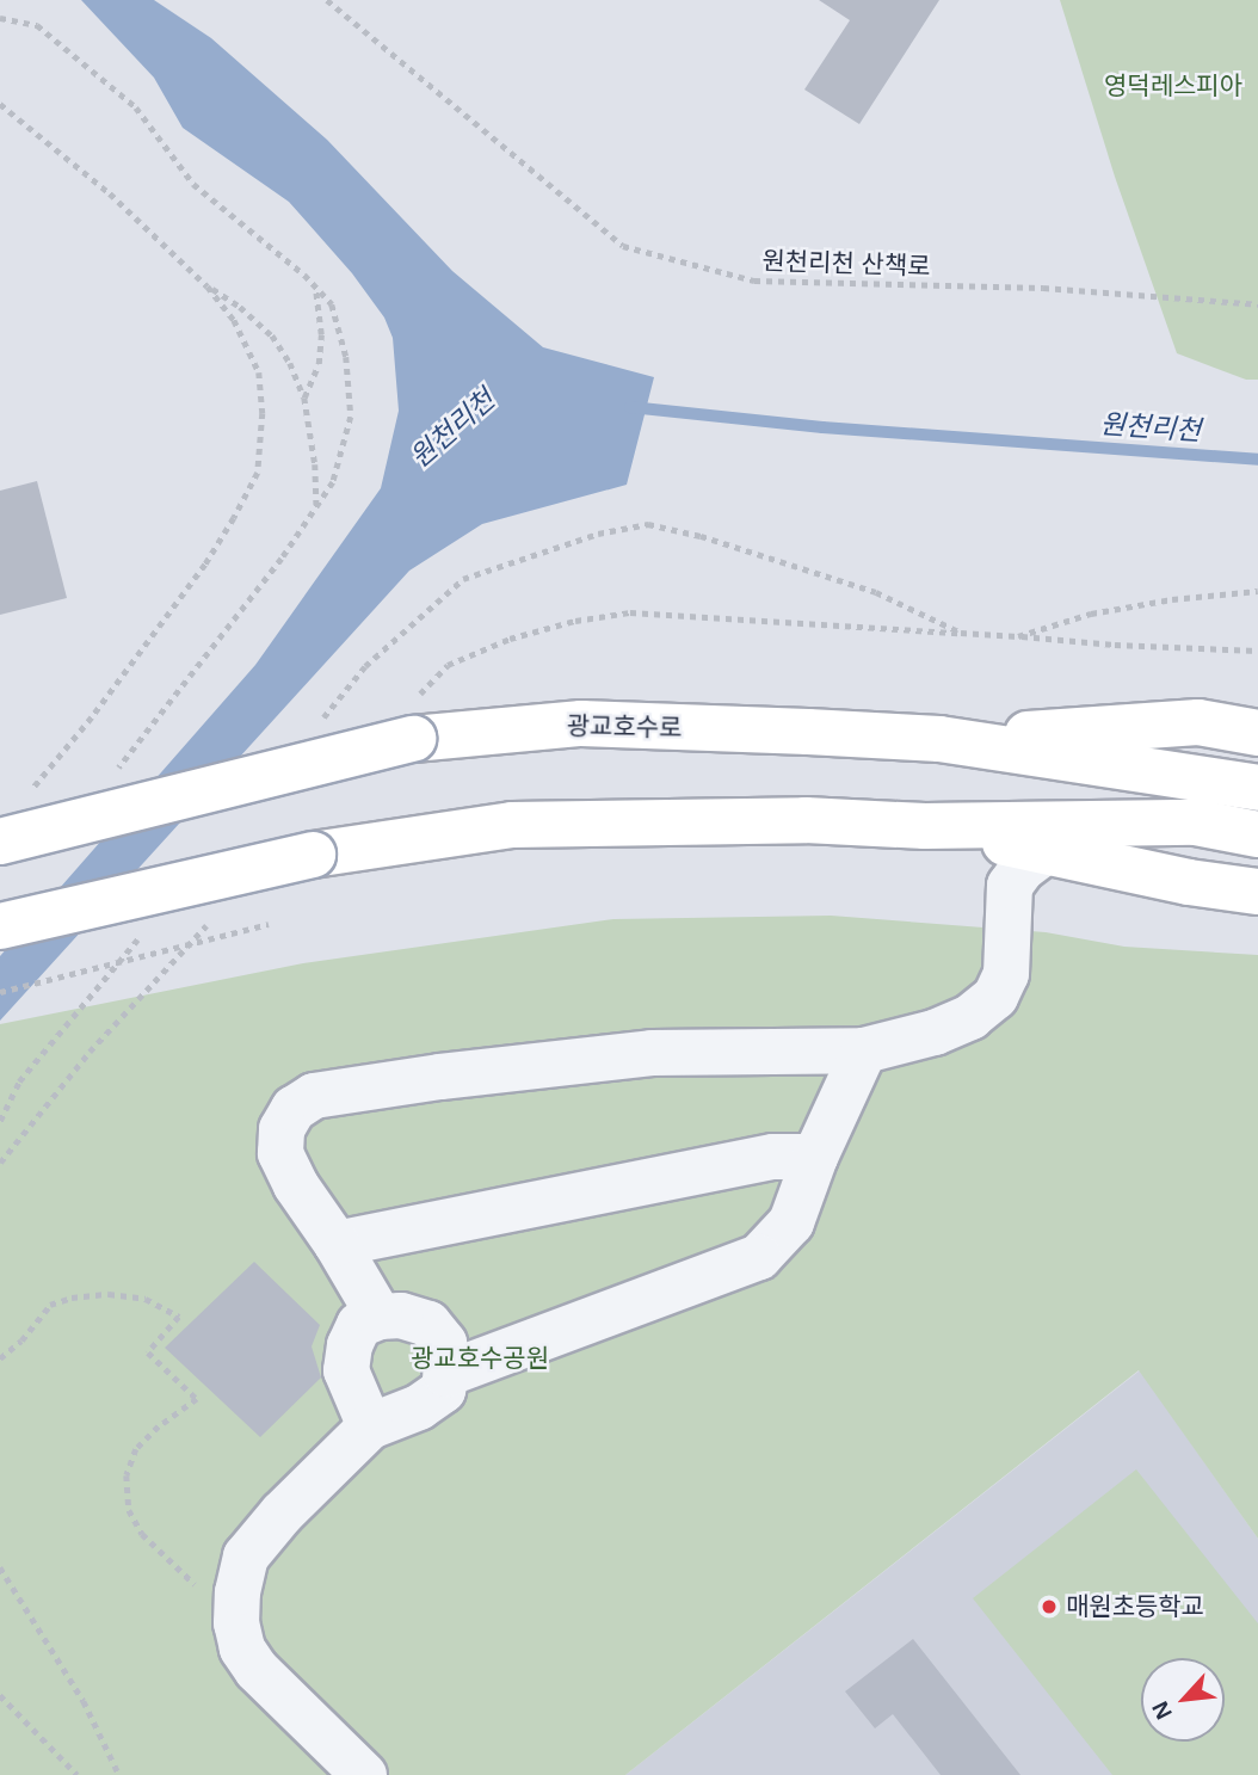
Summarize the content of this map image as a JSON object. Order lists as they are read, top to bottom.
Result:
{
  "streets": {
    "main road": ["광교호수로"],
    "path": ["원천리천 산책로"]
  },
  "water": ["원천리천"],
  "parks": ["영덕레스피아", "광교호수공원"],
  "places": ["매원초등학교"],
  "north": "bottom left"
}
